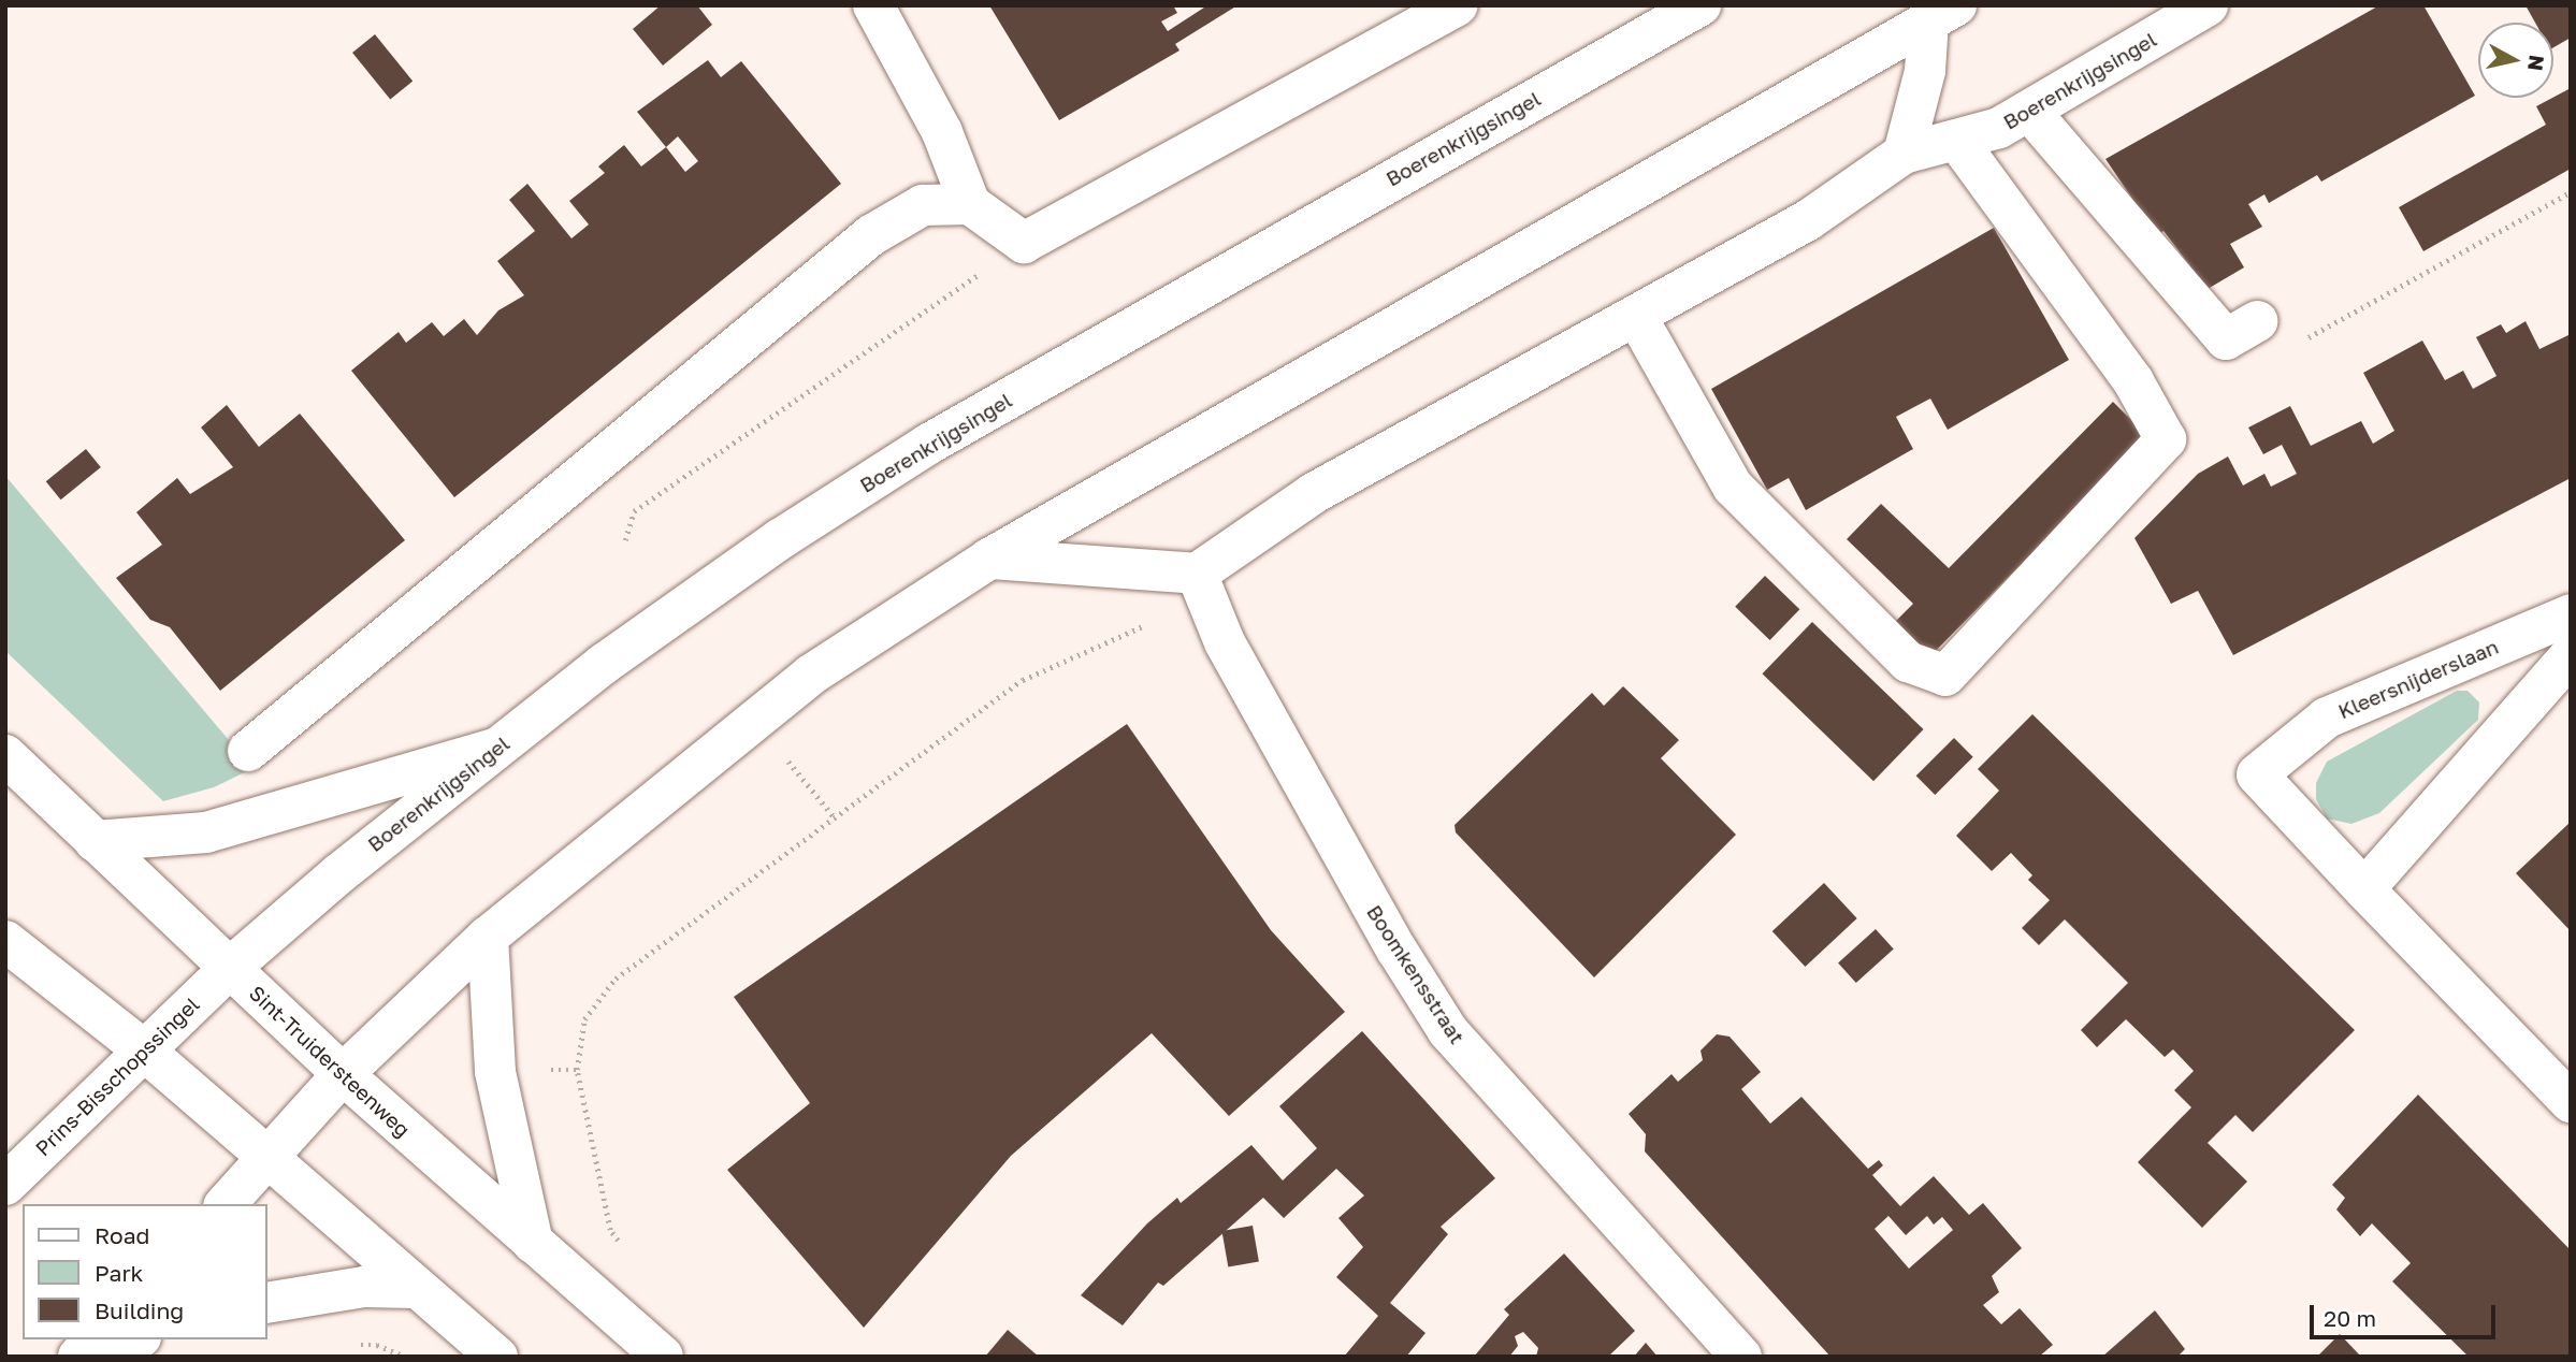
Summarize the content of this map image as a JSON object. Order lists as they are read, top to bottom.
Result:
{
  "streets": {
    "main road": [
      "Boerenkrijgsingel",
      "Kleersnijderslaan",
      "Boomkensstraat",
      "Sint-Truidersteenweg",
      "Prins-Bisschopssingel"
    ]
  },
  "crossings": [
    ["Boerenkrijgsingel", "Boomkensstraat"],
    ["Boerenkrijgsingel", "Sint-Truidersteenweg"],
    ["Boerenkrijgsingel", "Prins-Bisschopssingel"],
    ["Sint-Truidersteenweg", "Prins-Bisschopssingel"]
  ],
  "legend": ["Road", "Park", "Building"],
  "scale_bar": "20 m",
  "north": "right"
}
